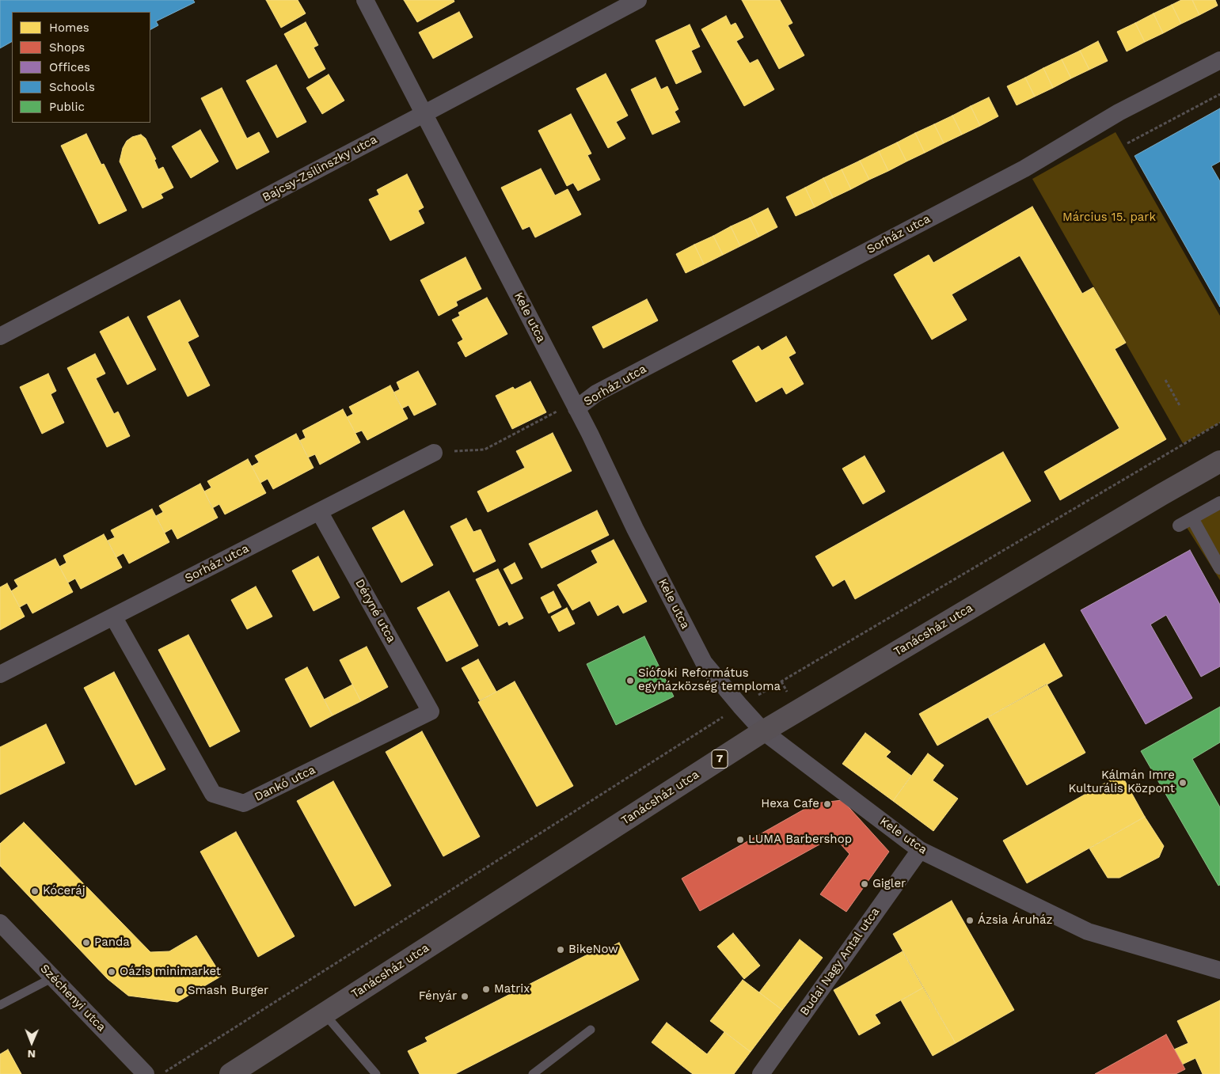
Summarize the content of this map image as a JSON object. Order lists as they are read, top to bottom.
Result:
{
  "streets": {
    "main road": ["Tanácsház utca", "7"],
    "street": [
      "Bajcsy-Zsilinszky utca",
      "Sorház utca",
      "Kele utca",
      "Déryné utca",
      "Dankó utca",
      "Budai Nagy Antal utca",
      "Széchenyi utca"
    ]
  },
  "crossings": [
    ["Bajcsy-Zsilinszky utca", "Kele utca"],
    ["Sorház utca", "Kele utca"],
    ["Sorház utca", "Déryné utca"],
    ["Sorház utca", "Dankó utca"],
    ["Kele utca", "Tanácsház utca"],
    ["Kele utca", "Budai Nagy Antal utca"],
    ["Déryné utca", "Dankó utca"]
  ],
  "parks": ["Március 15. park"],
  "places": [
    "Siófoki Református egyházközség temploma",
    "Kálmán Imre Kulturális Központ",
    "Hexa Cafe",
    "LUMA Barbershop",
    "Gigler",
    "Kóceráj",
    "Ázsia Áruház",
    "Panda",
    "BikeNow",
    "Oázis minimarket",
    "Matrix",
    "Smash Burger",
    "Fényár"
  ],
  "legend": [
    "Homes",
    "Shops",
    "Offices",
    "Schools",
    "Public"
  ],
  "north": "bottom"
}
